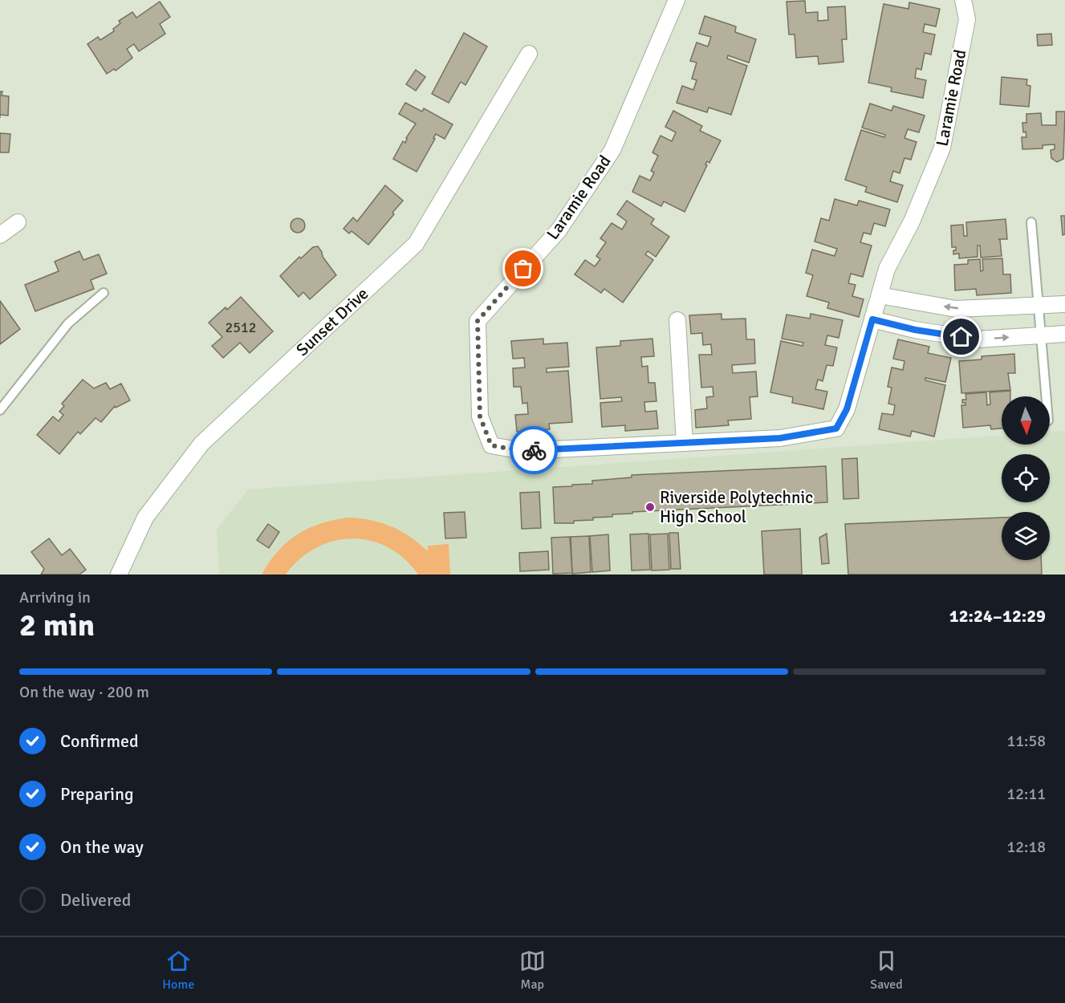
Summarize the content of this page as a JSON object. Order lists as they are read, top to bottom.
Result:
{
  "streets": {
    "street": ["Laramie Road", "Sunset Drive"]
  },
  "places": ["Riverside Polytechnic High School"],
  "house_numbers": ["2512"],
  "north": "bottom",
  "page": {
    "heading": ["2 min", "Arriving in", "12:24–12:29"],
    "bar": "On the way · 200 m",
    "list": [
      ["Confirmed", "11:58"],
      ["Preparing", "12:11"],
      ["On the way", "12:18"],
      "Delivered"
    ],
    "tabs": ["Home", "Map", "Saved"]
  }
}
